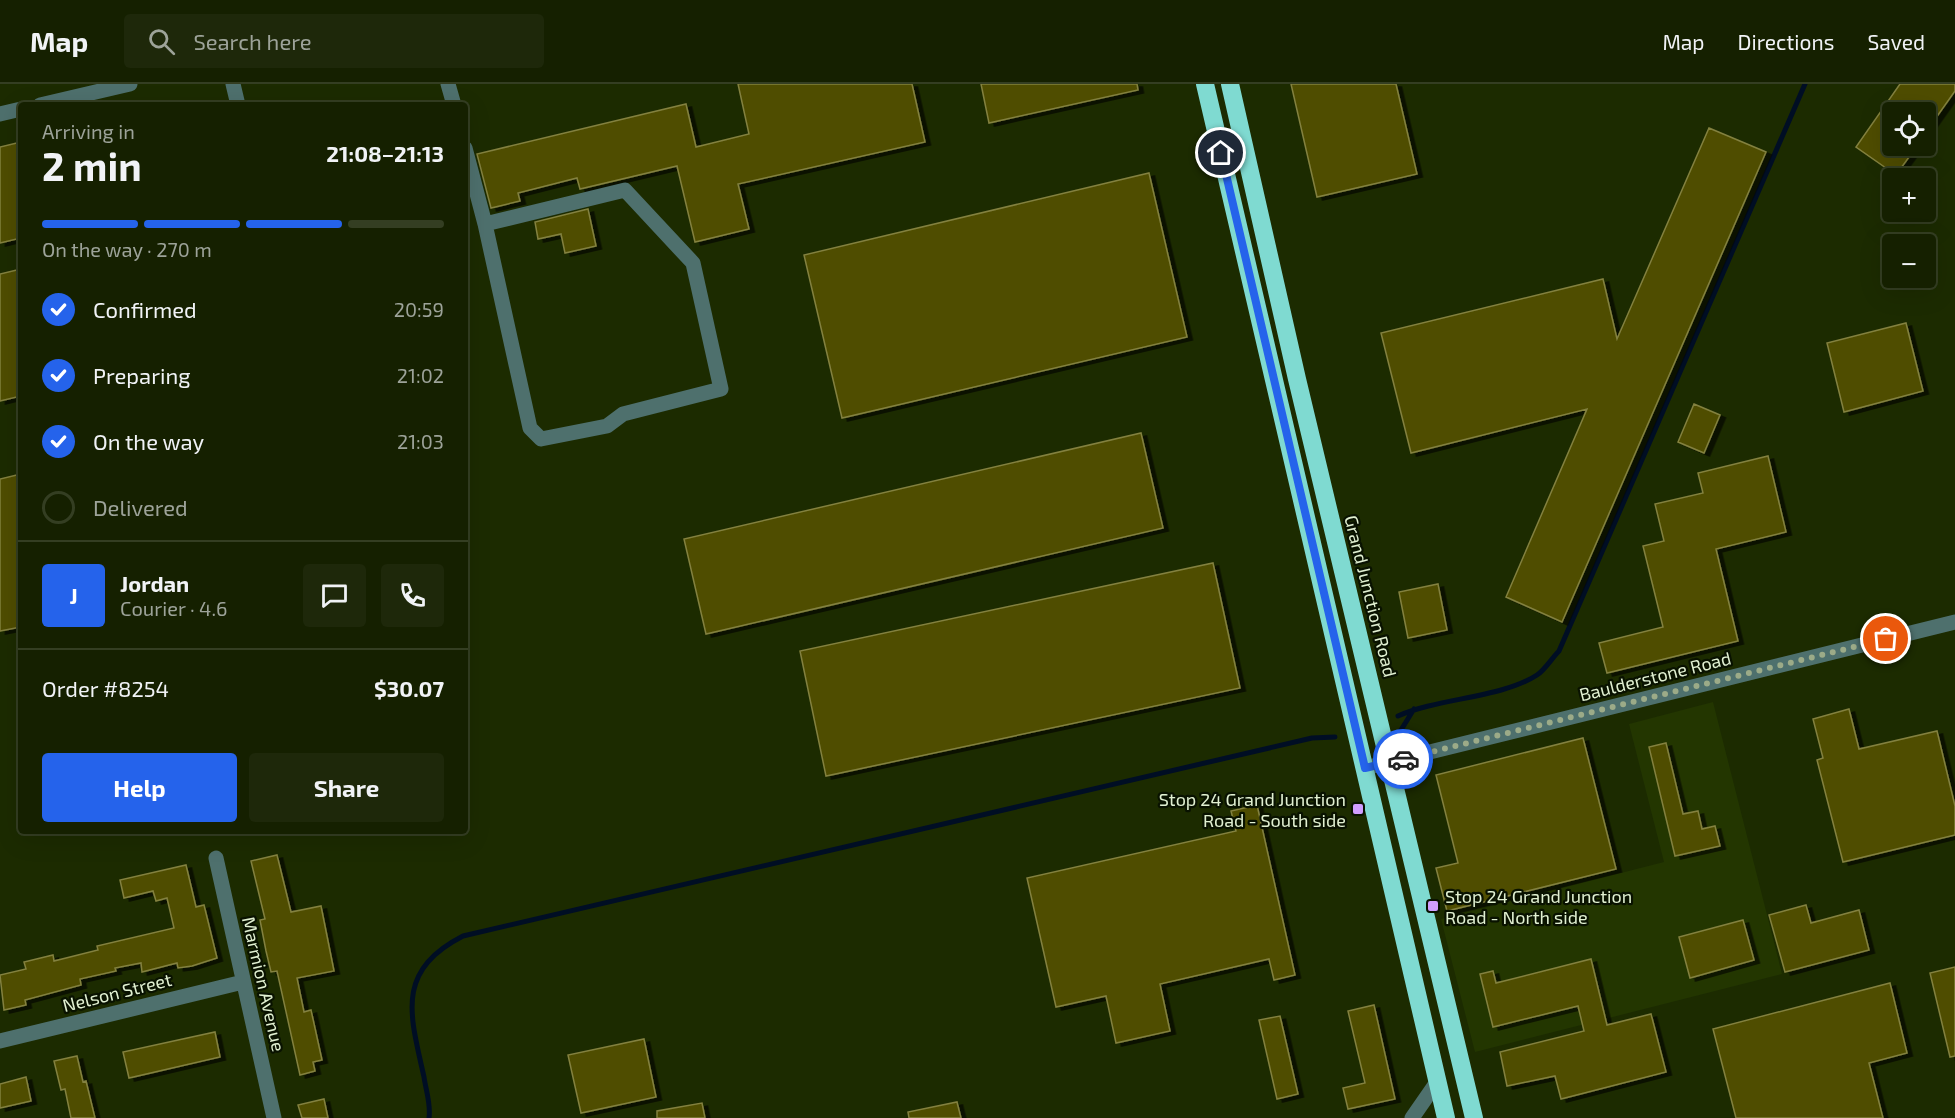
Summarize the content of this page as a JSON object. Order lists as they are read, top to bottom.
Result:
{
  "streets": {
    "highway": ["Grand Junction Road"],
    "street": ["Baulderstone Road", "Marmion Avenue", "Nelson Street"]
  },
  "crossings": [
    ["Grand Junction Road", "Baulderstone Road"],
    ["Marmion Avenue", "Nelson Street"]
  ],
  "places": {
    "transit": ["Stop 24 Grand Junction Road - South side", "Stop 24 Grand Junction Road - North side"]
  },
  "page": {
    "header": "Map",
    "search": "Search here",
    "nav": ["Map", "Directions", "Saved"],
    "map_buttons": ["+", "−"],
    "heading": ["2 min", "Arriving in", "21:08–21:13"],
    "panel": [
      "Jordan",
      "Courier · 4.6",
      "Order #8254",
      "$30.07"
    ],
    "bar": "On the way · 270 m",
    "list": [
      ["Confirmed", "20:59"],
      ["Preparing", "21:02"],
      ["On the way", "21:03"],
      "Delivered"
    ],
    "round": "J",
    "buttons": ["Help", "Share"]
  }
}
